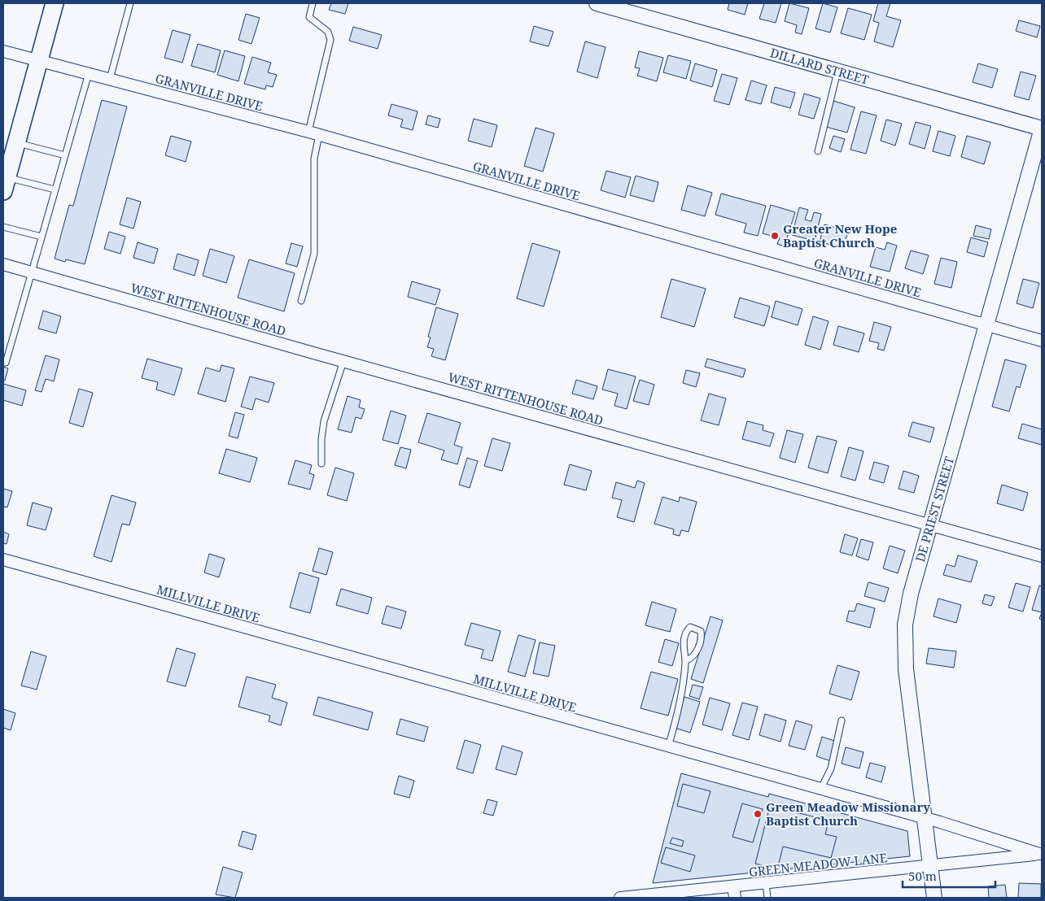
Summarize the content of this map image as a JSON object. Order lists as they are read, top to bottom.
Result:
{
  "streets": {
    "street": [
      "DILLARD STREET",
      "GRANVILLE DRIVE",
      "WEST RITTENHOUSE ROAD",
      "DE PRIEST STREET",
      "MILLVILLE DRIVE",
      "GREEN MEADOW LANE"
    ]
  },
  "crossings": [
    ["DILLARD STREET", "DE PRIEST STREET"],
    ["GRANVILLE DRIVE", "DE PRIEST STREET"],
    ["WEST RITTENHOUSE ROAD", "DE PRIEST STREET"],
    ["DE PRIEST STREET", "MILLVILLE DRIVE"],
    ["DE PRIEST STREET", "GREEN MEADOW LANE"],
    ["MILLVILLE DRIVE", "GREEN MEADOW LANE"]
  ],
  "places": ["Greater New Hope Baptist Church", "Green Meadow Missionary Baptist Church"],
  "scale_bar": "50 m"
}
